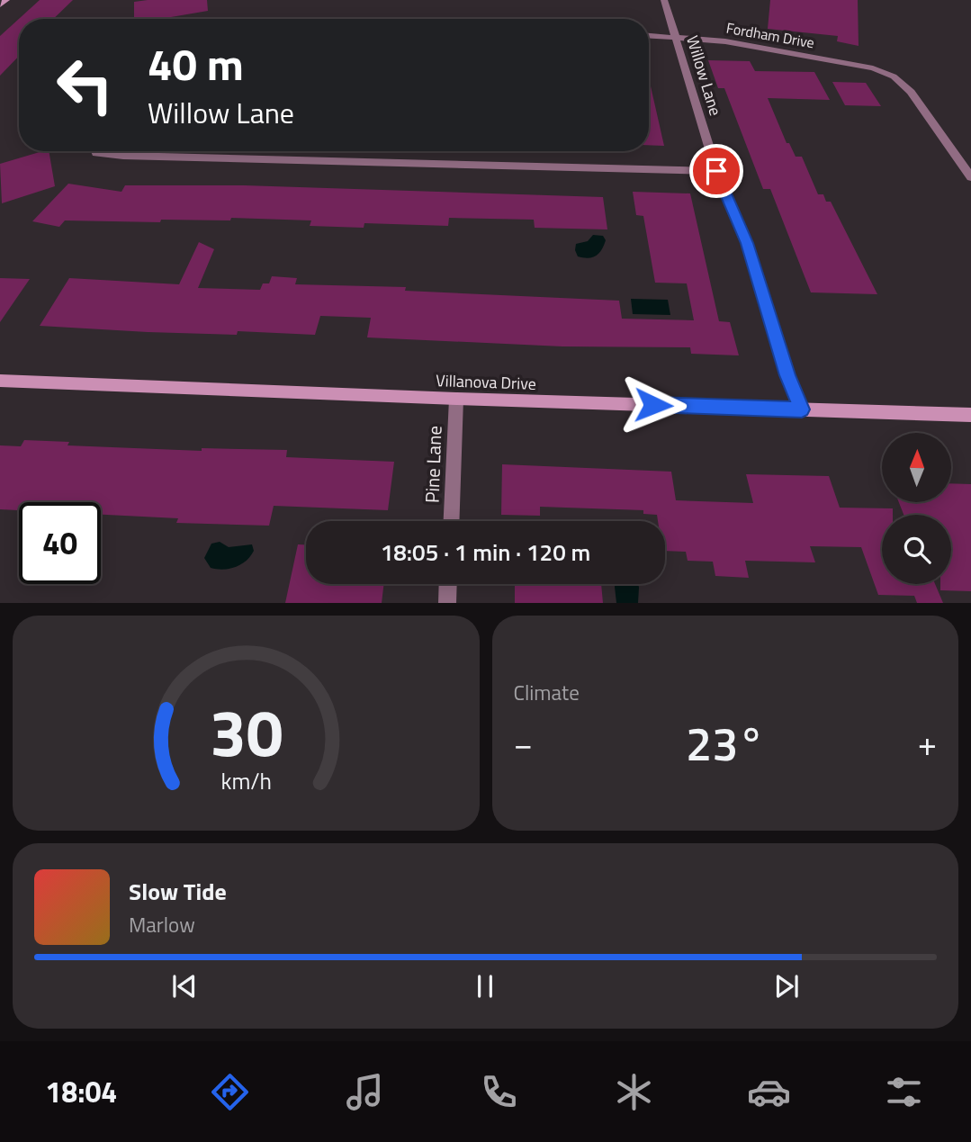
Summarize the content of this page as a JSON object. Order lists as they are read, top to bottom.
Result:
{
  "streets": {
    "street": [
      "Fordham Drive",
      "Willow Lane",
      "Villanova Drive",
      "Pine Lane"
    ]
  },
  "crossings": [
    ["Fordham Drive", "Willow Lane"],
    ["Willow Lane", "Villanova Drive"],
    ["Villanova Drive", "Pine Lane"]
  ],
  "north": "top",
  "page": {
    "turn": ["40 m", "Willow Lane"],
    "limit": "40",
    "trip": "18:05 · 1 min · 120 m",
    "tile": "Climate",
    "heat": ["−", "23°", "+"],
    "song": ["Slow Tide", "Marlow"],
    "tabs": "18:04",
    "gauge": ["30", "km/h"]
  }
}
